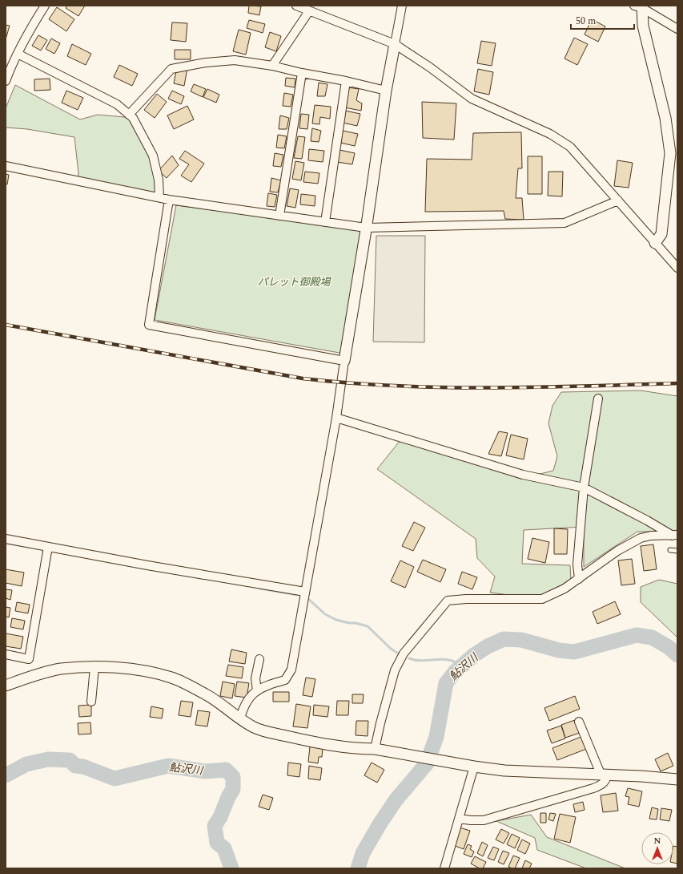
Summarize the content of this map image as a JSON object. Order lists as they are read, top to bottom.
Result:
{
  "water": ["鮎沢川"],
  "parks": ["パレット御殿場"],
  "scale_bar": "50 m",
  "north": "top"
}
